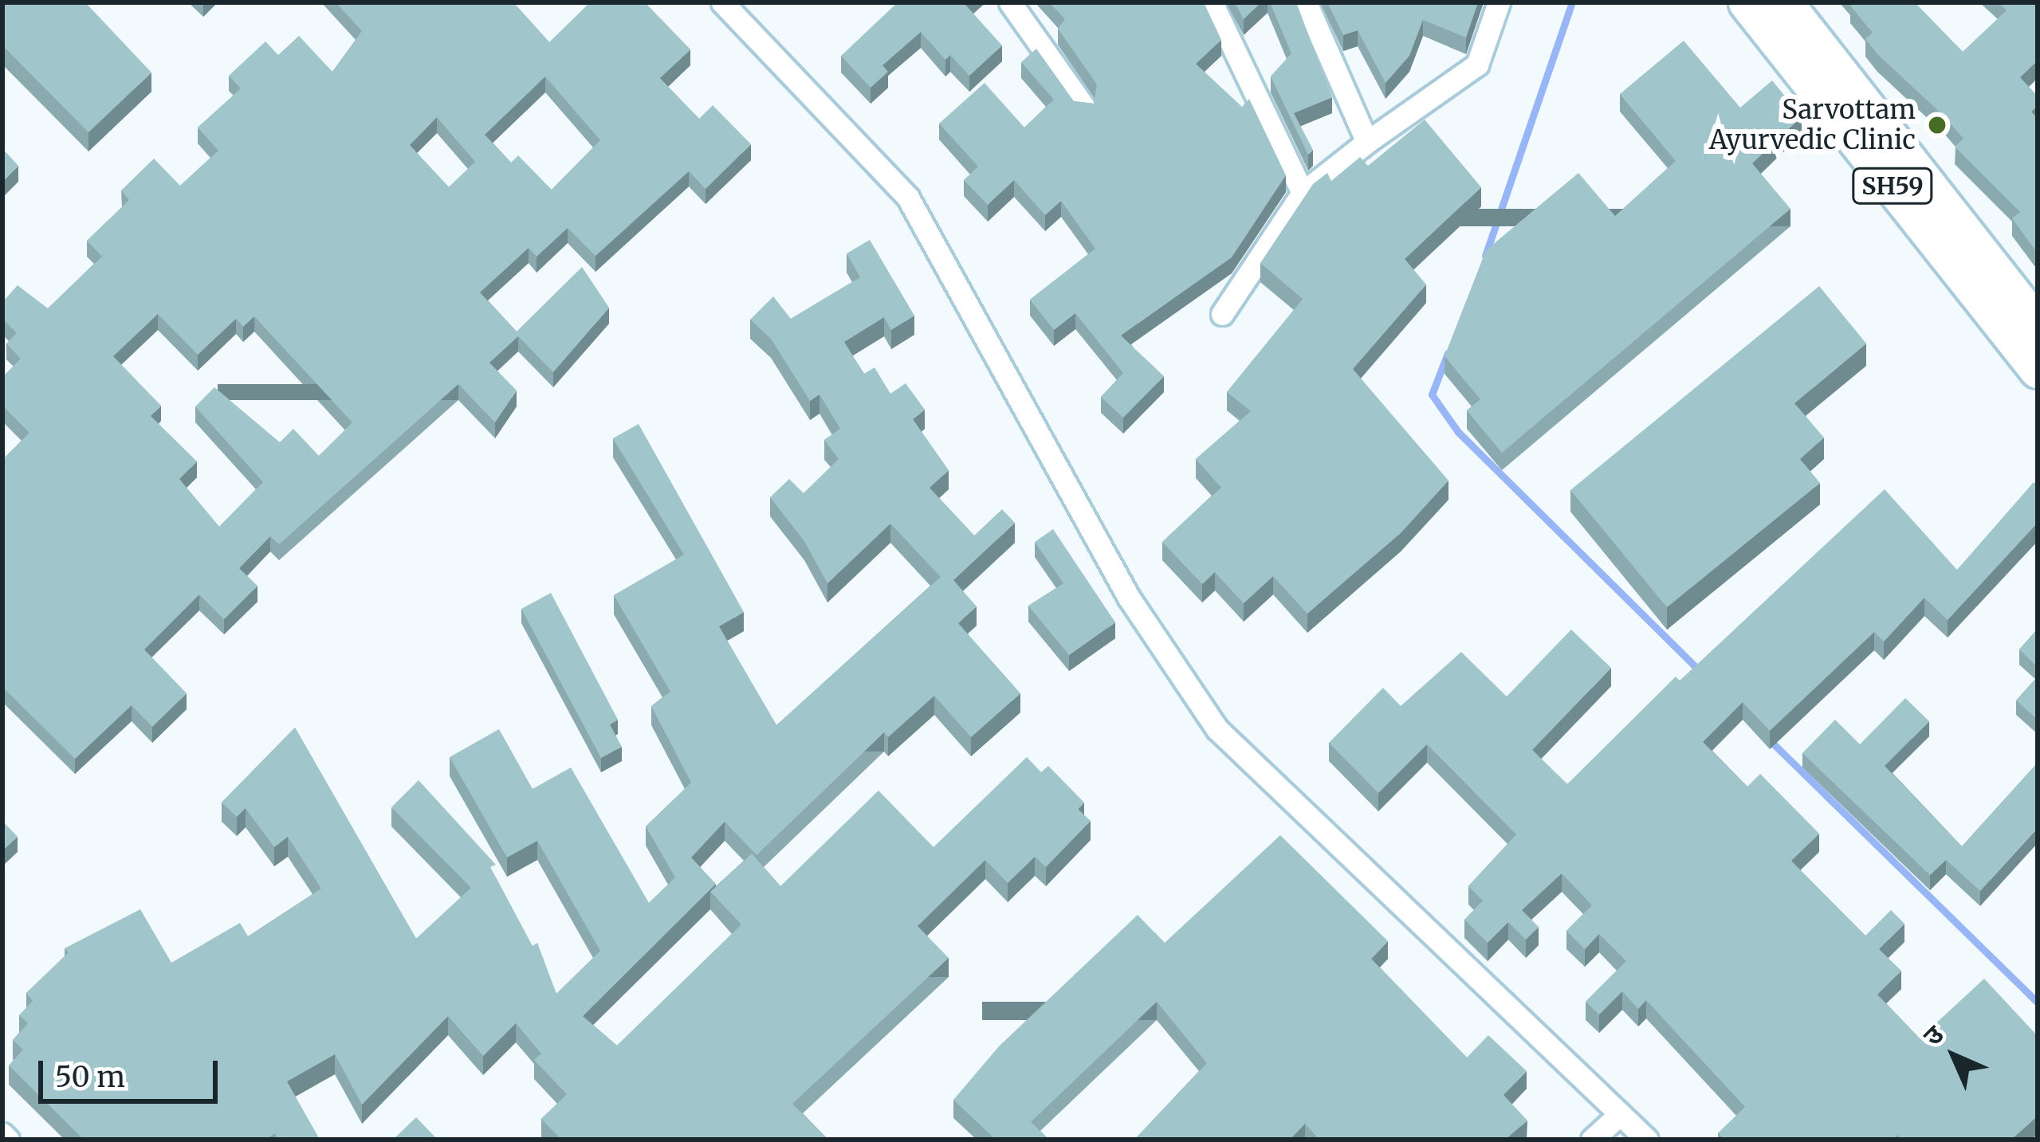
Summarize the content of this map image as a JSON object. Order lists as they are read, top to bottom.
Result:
{
  "streets": {
    "main road": ["SH59"]
  },
  "places": ["Sarvottam Ayurvedic Clinic"],
  "scale_bar": "50 m",
  "north": "top left"
}
